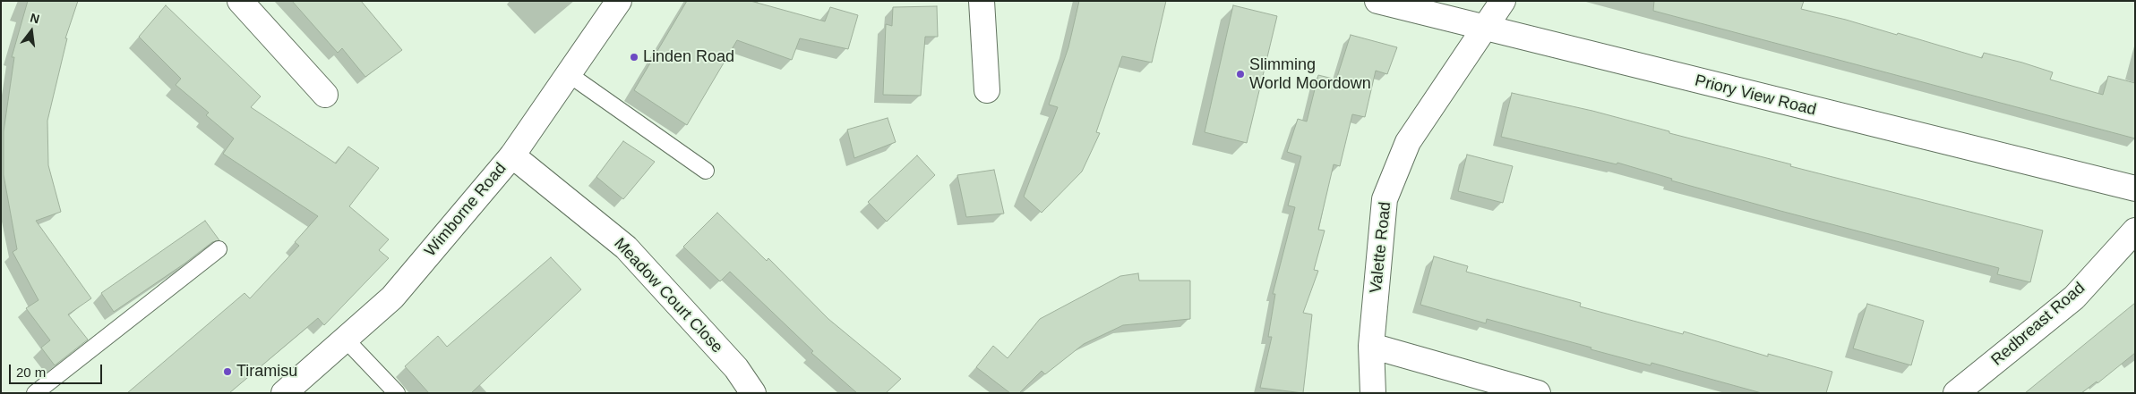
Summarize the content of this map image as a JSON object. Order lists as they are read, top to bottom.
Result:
{
  "streets": {
    "street": [
      "Priory View Road",
      "Wimborne Road",
      "Valette Road",
      "Meadow Court Close",
      "Redbreast Road"
    ]
  },
  "crossings": [
    ["Priory View Road", "Valette Road"],
    ["Wimborne Road", "Meadow Court Close"]
  ],
  "places": ["Linden Road", "Slimming World Moordown", "Tiramisu"],
  "scale_bar": "20 m",
  "north": "top"
}
